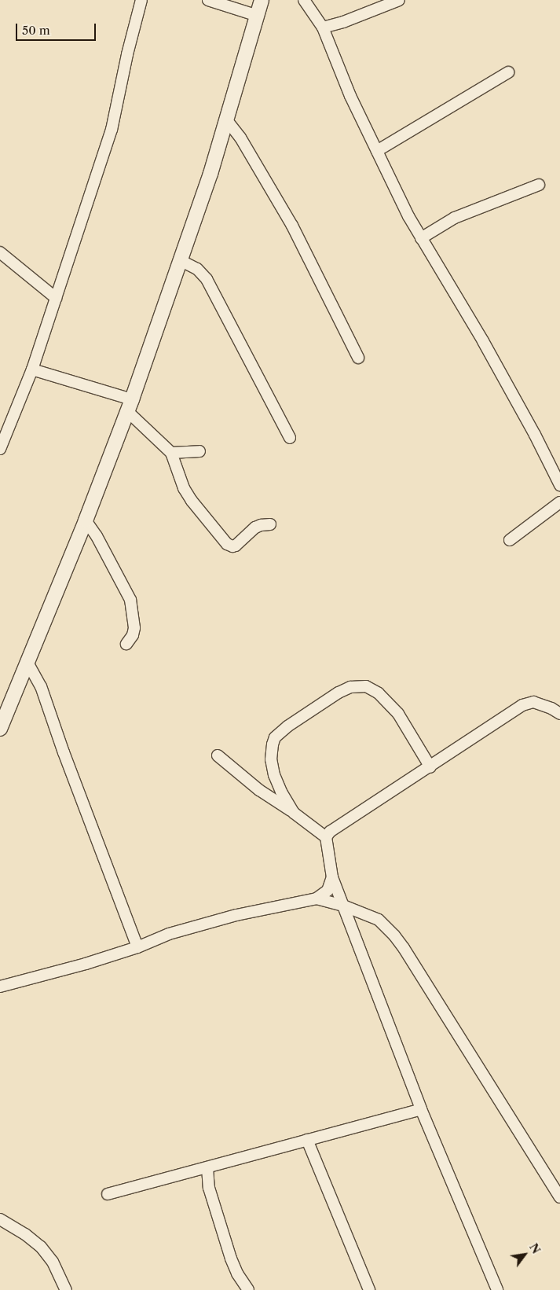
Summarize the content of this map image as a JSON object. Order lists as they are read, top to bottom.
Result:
{
  "scale_bar": "50 m",
  "north": "top right"
}
